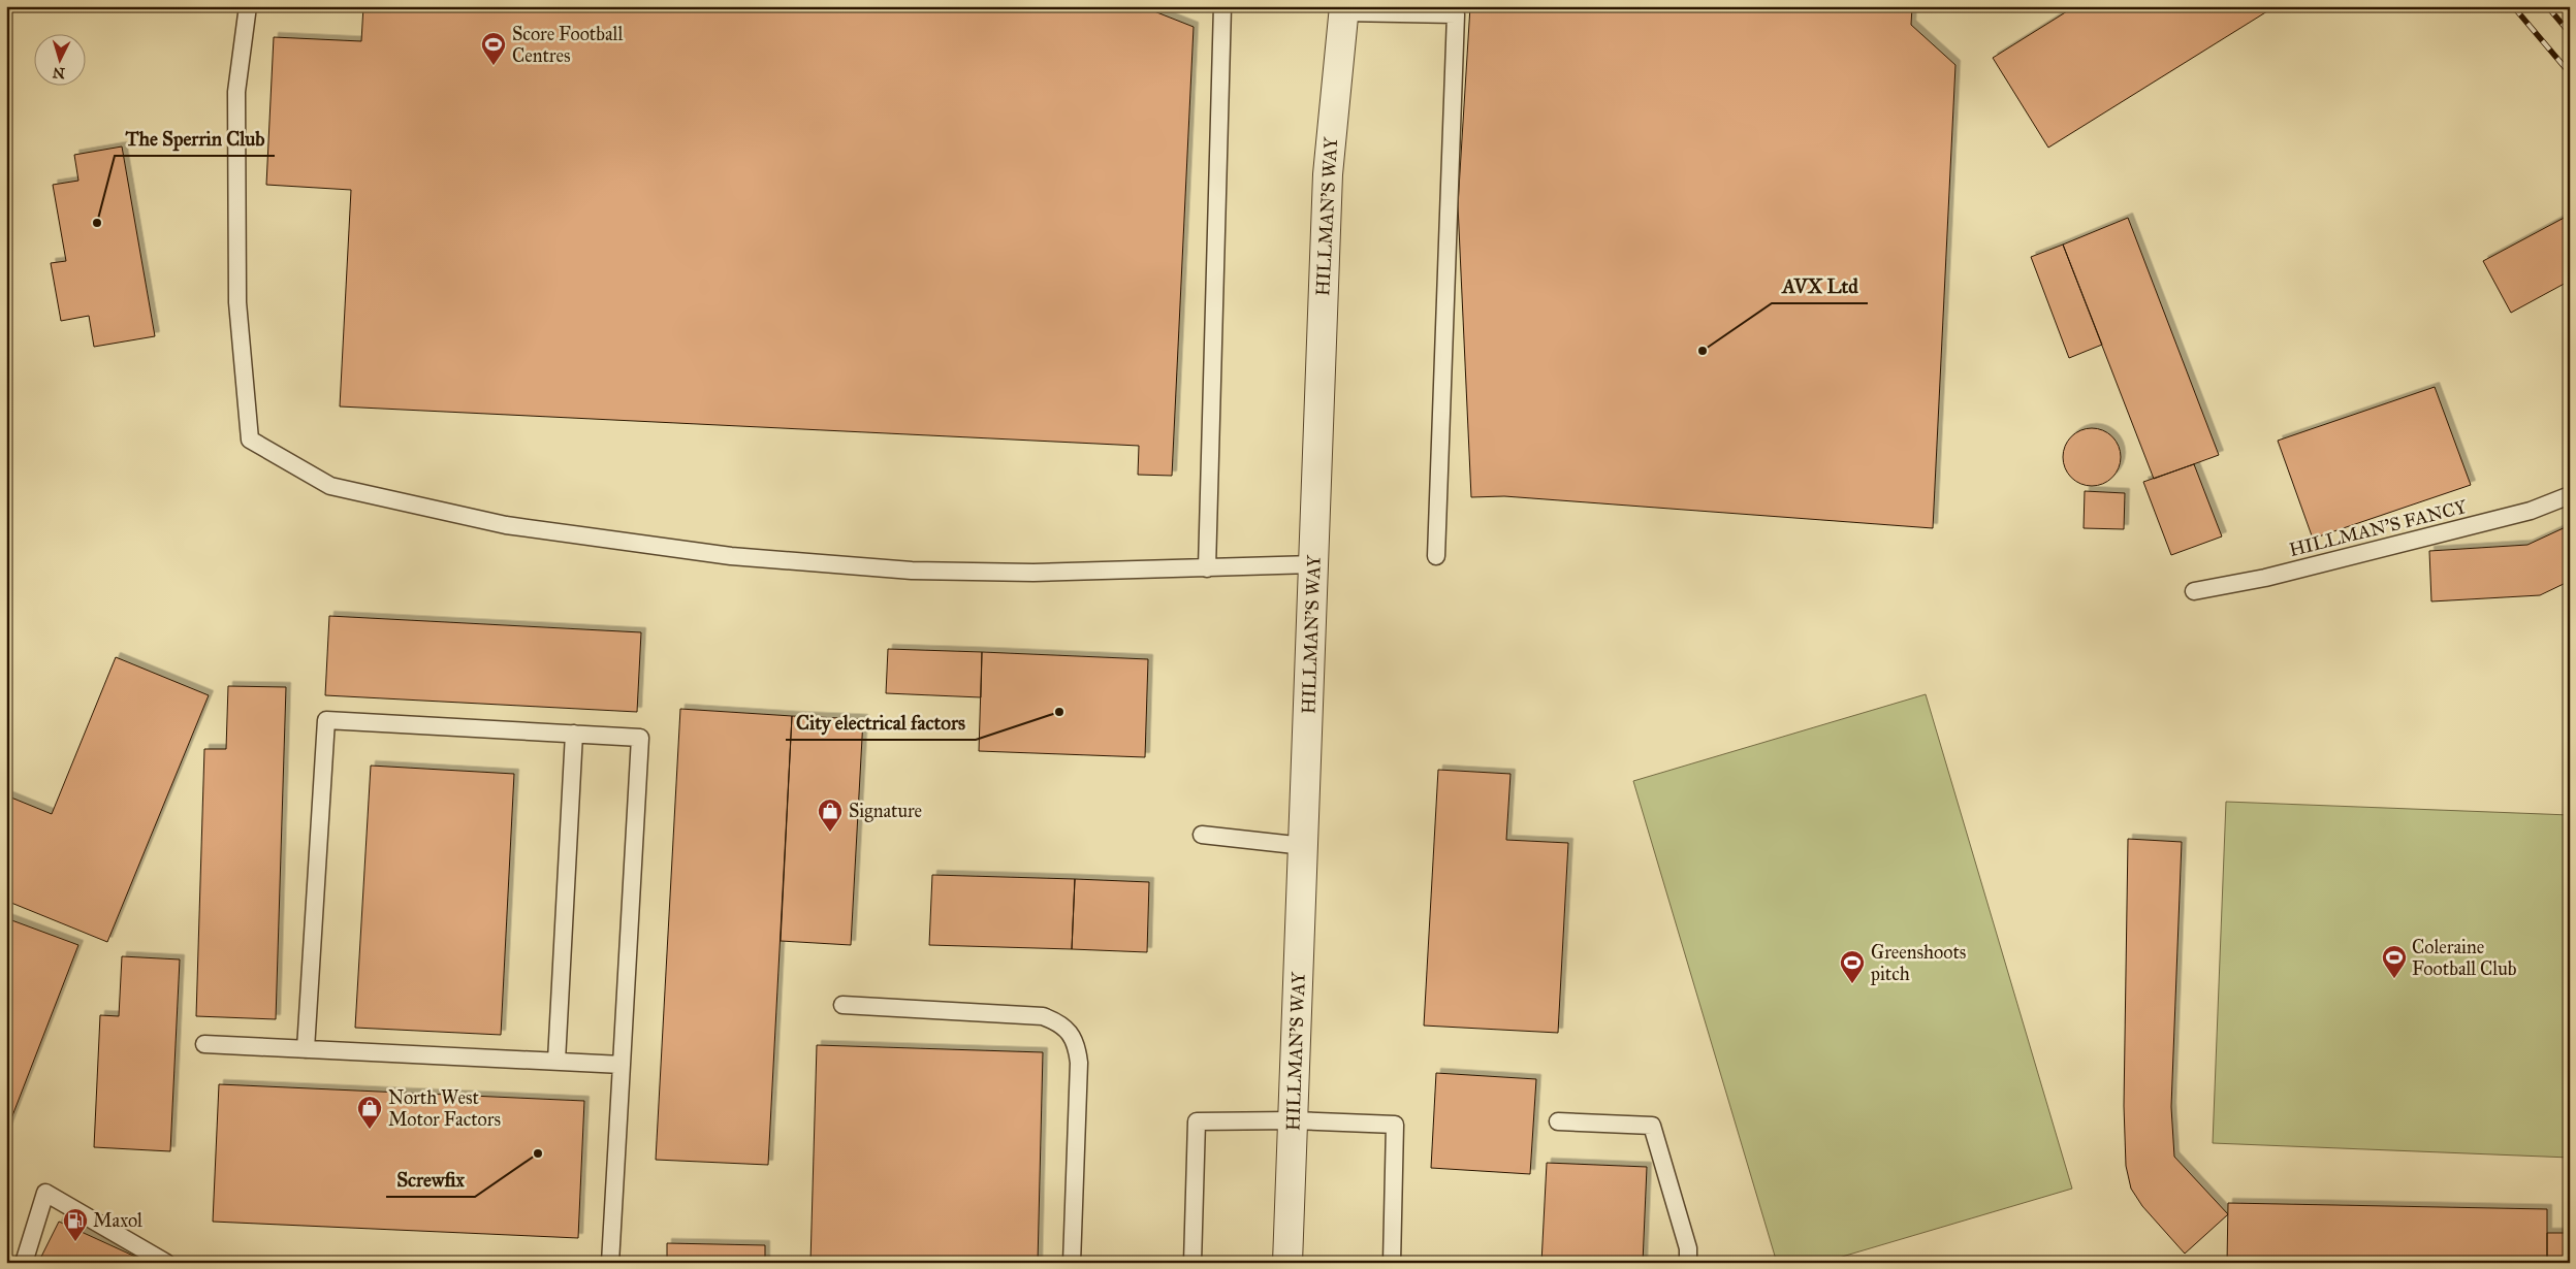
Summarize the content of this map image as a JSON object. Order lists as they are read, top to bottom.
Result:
{
  "streets": {
    "street": ["HILLMAN'S WAY"],
    "lane": ["HILLMAN'S FANCY"]
  },
  "places": {
    "sports": ["Score Football Centres", "Coleraine Football Club", "Greenshoots pitch"],
    "other": [
      "The Sperrin Club",
      "AVX Ltd",
      "City electrical factors",
      "Screwfix"
    ],
    "shop": ["Signature", "North West Motor Factors"],
    "fuel station": ["Maxol"]
  },
  "north": "bottom"
}
